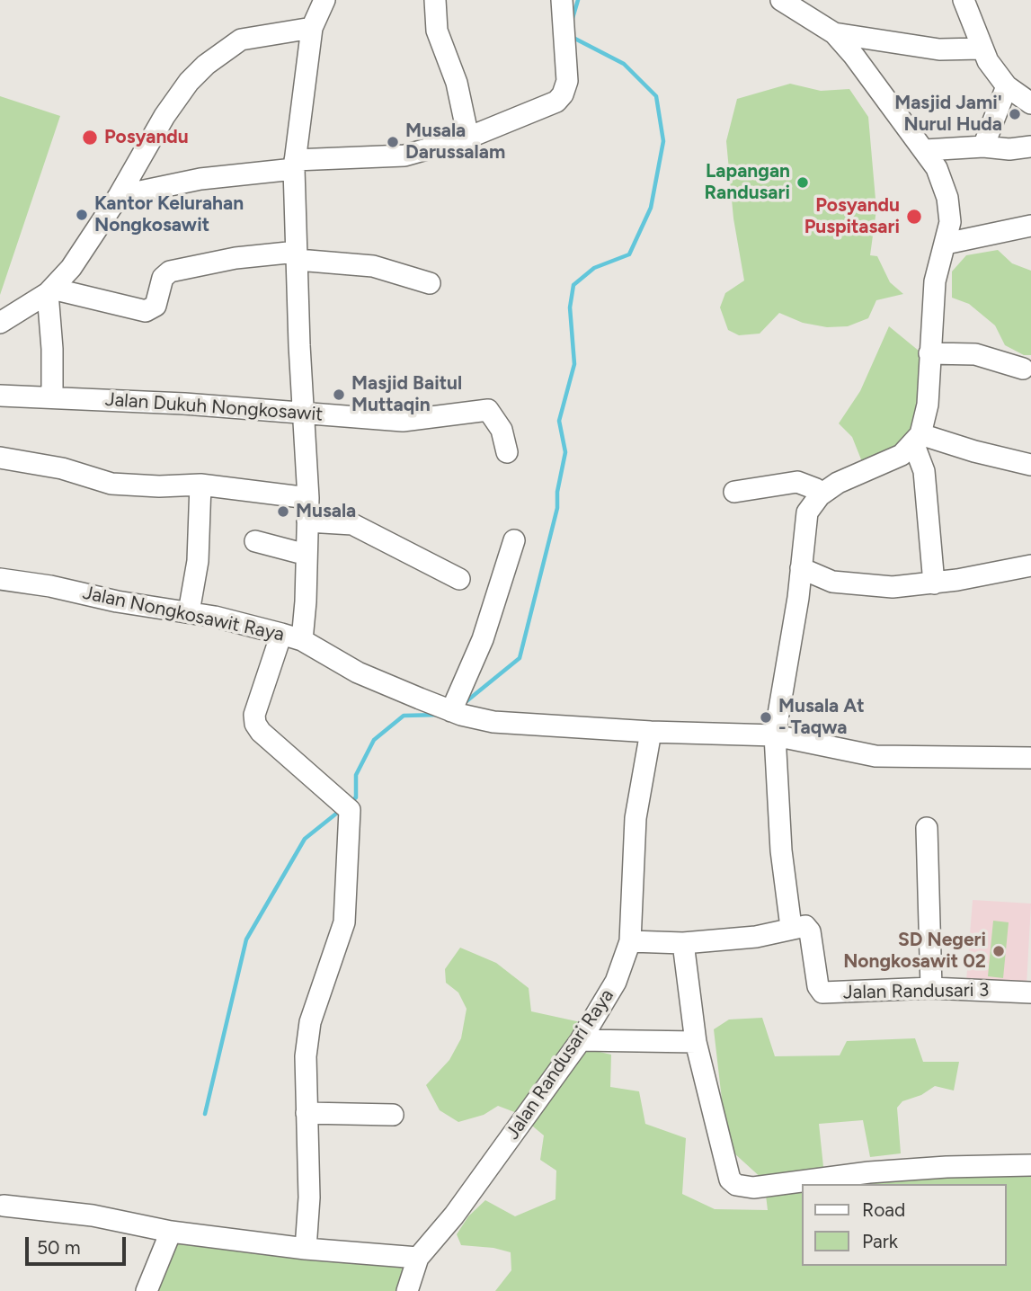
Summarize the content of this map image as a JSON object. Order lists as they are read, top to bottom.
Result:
{
  "streets": {
    "street": [
      "Jalan Dukuh Nongkosawit",
      "Jalan Nongkosawit Raya",
      "Jalan Randusari 3",
      "Jalan Randusari Raya"
    ]
  },
  "crossings": [
    ["Jalan Nongkosawit Raya", "Jalan Randusari Raya"]
  ],
  "places": [
    "Masjid Jami' Nurul Huda",
    "Posyandu",
    "Musala Darussalam",
    "Lapangan Randusari",
    "Kantor Kelurahan Nongkosawit",
    "Posyandu Puspitasari",
    "Masjid Baitul Muttaqin",
    "Musala",
    "Musala At - Taqwa",
    "SD Negeri Nongkosawit 02"
  ],
  "legend": ["Road", "Park"],
  "scale_bar": "50 m"
}
